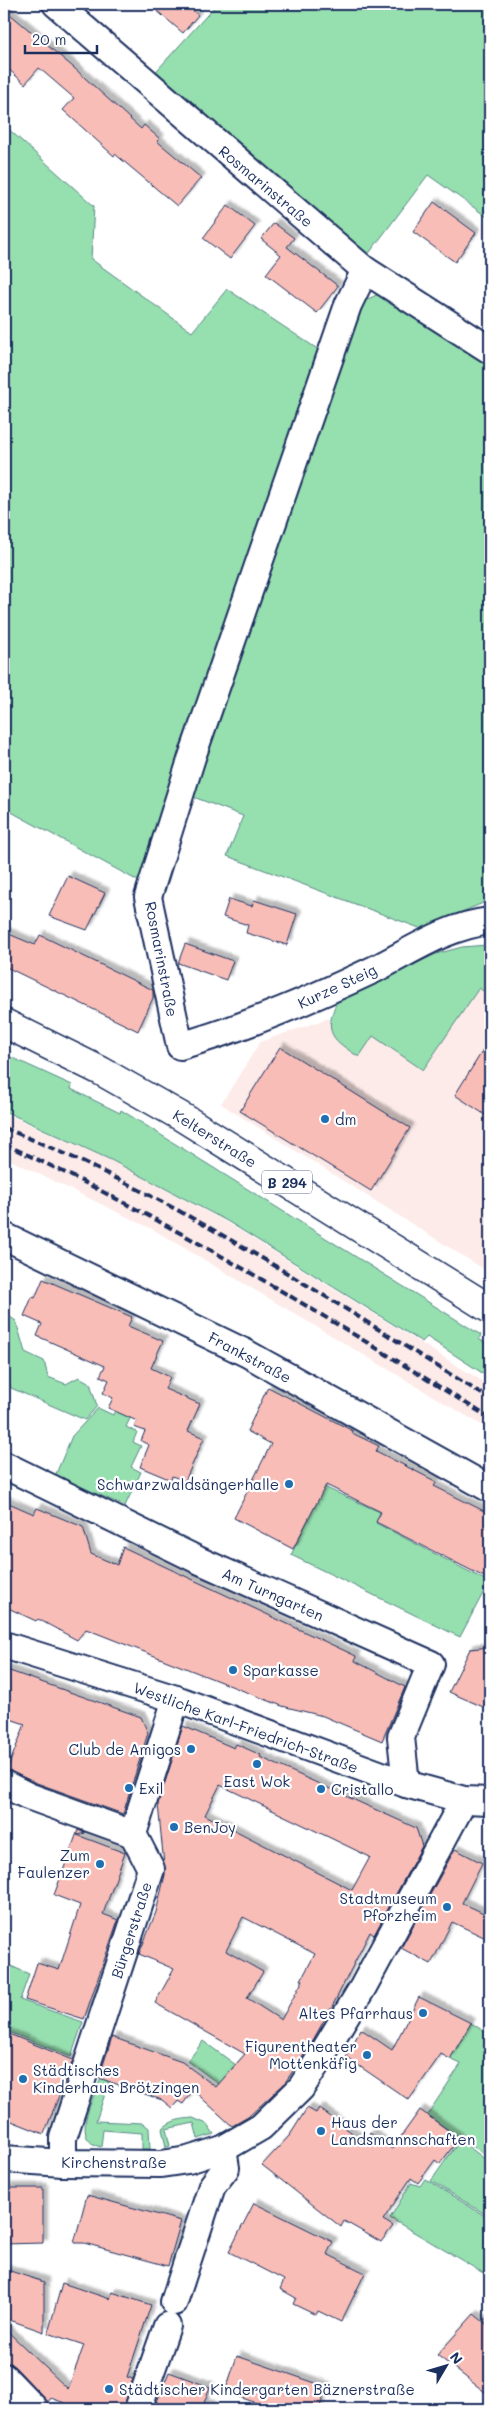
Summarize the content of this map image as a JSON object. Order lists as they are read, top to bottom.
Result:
{
  "streets": {
    "main road": ["Kelterstraße", "B 294"],
    "street": [
      "Rosmarinstraße",
      "Kurze Steig",
      "Frankstraße",
      "Am Turngarten",
      "Westliche Karl-Friedrich-Straße",
      "Bürgerstraße",
      "Kirchenstraße"
    ]
  },
  "crossings": [
    ["Rosmarinstraße", "Kurze Steig"],
    ["Am Turngarten", "Westliche Karl-Friedrich-Straße"],
    ["Westliche Karl-Friedrich-Straße", "Kirchenstraße"],
    ["Bürgerstraße", "Kirchenstraße"]
  ],
  "places": [
    "dm",
    "Schwarzwaldsängerhalle",
    "Sparkasse",
    "Club de Amigos",
    "East Wok",
    "Exil",
    "Cristallo",
    "BenJoy",
    "Zum Faulenzer",
    "Stadtmuseum Pforzheim",
    "Altes Pfarrhaus",
    "Figurentheater Mottenkäfig",
    "Städtisches Kinderhaus Brötzingen",
    "Haus der Landsmannschaften",
    "Städtischer Kindergarten Bäznerstraße"
  ],
  "scale_bar": "20 m",
  "north": "top right"
}
